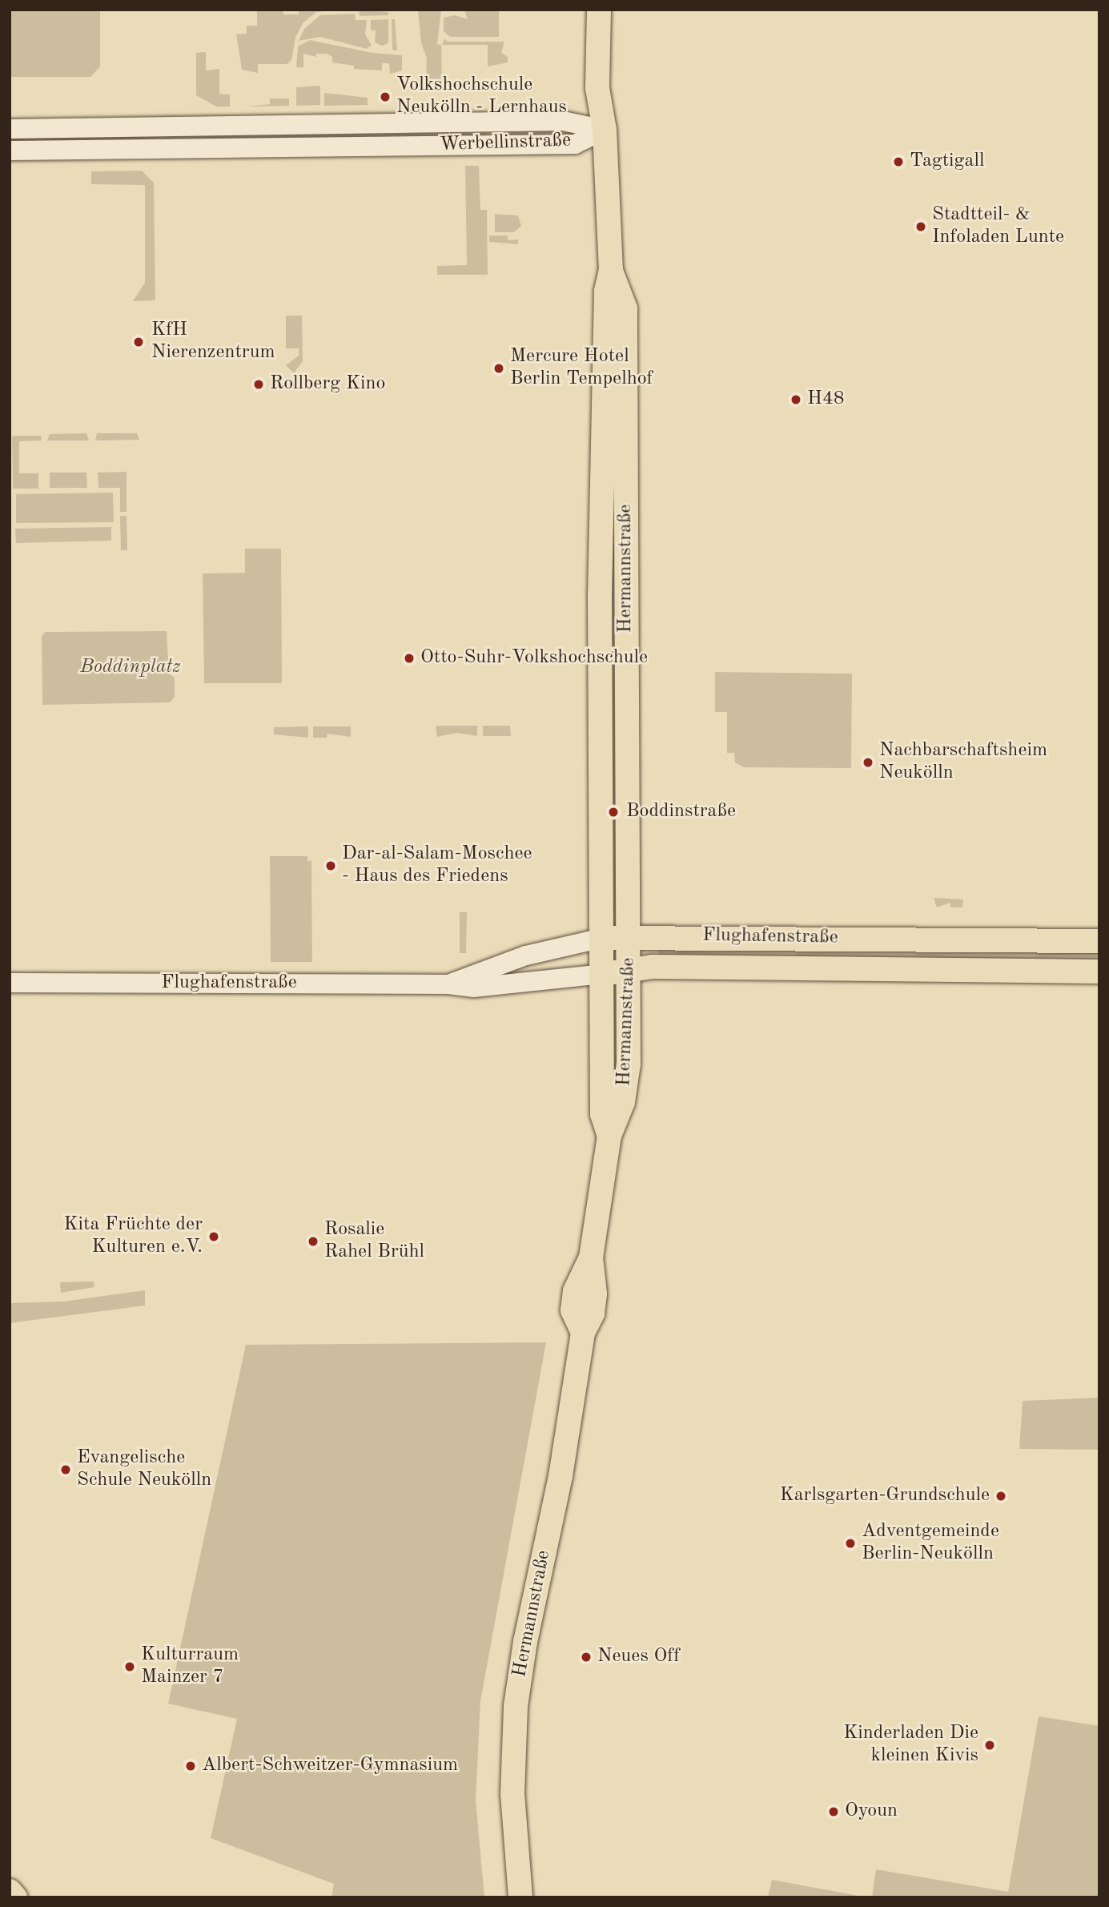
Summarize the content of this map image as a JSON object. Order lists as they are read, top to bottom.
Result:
{
  "streets": {
    "main road": ["Hermannstraße", "Flughafenstraße"],
    "street": ["Werbellinstraße"]
  },
  "crossings": [
    ["Werbellinstraße", "Hermannstraße"],
    ["Hermannstraße", "Flughafenstraße"]
  ],
  "parks": ["Boddinplatz"],
  "places": [
    "Volkshochschule Neukölln - Lernhaus",
    "Tagtigall",
    "Stadtteil- & Infoladen Lunte",
    "KfH Nierenzentrum",
    "Mercure Hotel Berlin Tempelhof",
    "Rollberg Kino",
    "H48",
    "Otto-Suhr-Volkshochschule",
    "Nachbarschaftsheim Neukölln",
    "Boddinstraße",
    "Dar-al-Salam-Moschee - Haus des Friedens",
    "Kita Früchte der Kulturen e.V.",
    "Rosalie Rahel Brühl",
    "Evangelische Schule Neukölln",
    "Karlsgarten-Grundschule",
    "Adventgemeinde Berlin-Neukölln",
    "Neues Off",
    "Kulturraum Mainzer 7",
    "Kinderladen Die kleinen Kivis",
    "Albert-Schweitzer-Gymnasium",
    "Oyoun"
  ]
}
